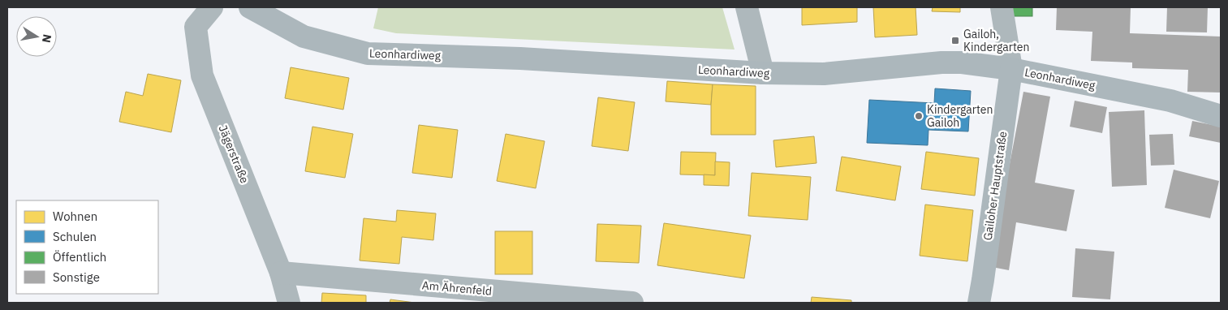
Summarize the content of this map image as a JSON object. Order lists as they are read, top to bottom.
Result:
{
  "streets": {
    "street": [
      "Leonhardiweg",
      "Jägerstraße",
      "Gailoher Hauptstraße",
      "Am Ährenfeld"
    ]
  },
  "crossings": [
    ["Leonhardiweg", "Gailoher Hauptstraße"],
    ["Jägerstraße", "Am Ährenfeld"]
  ],
  "places": {
    "transit": ["Gailoh, Kindergarten"],
    "other": ["Kindergarten Gailoh"]
  },
  "legend": [
    "Wohnen",
    "Schulen",
    "Öffentlich",
    "Sonstige"
  ],
  "north": "right"
}
